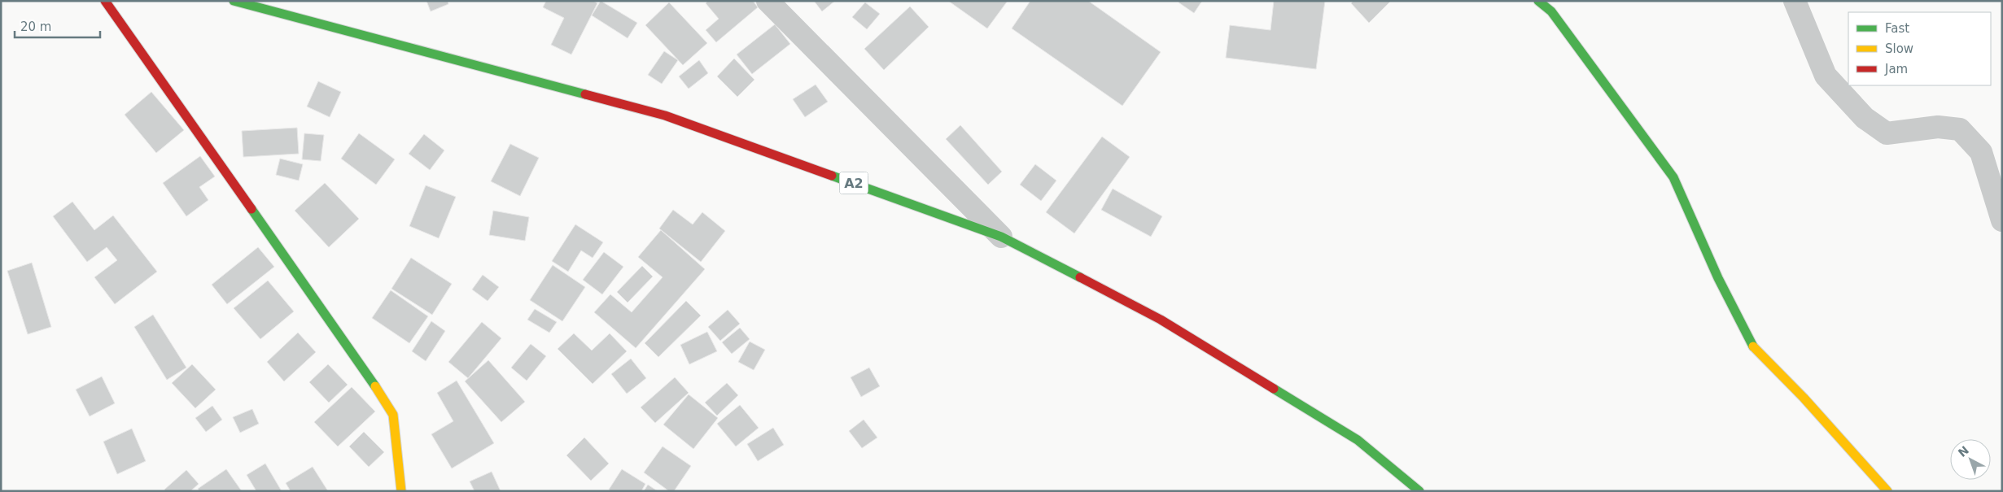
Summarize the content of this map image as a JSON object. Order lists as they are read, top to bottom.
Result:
{
  "streets": {
    "main road": ["A2"]
  },
  "legend": ["Fast", "Slow", "Jam"],
  "scale_bar": "20 m",
  "north": "top left"
}
